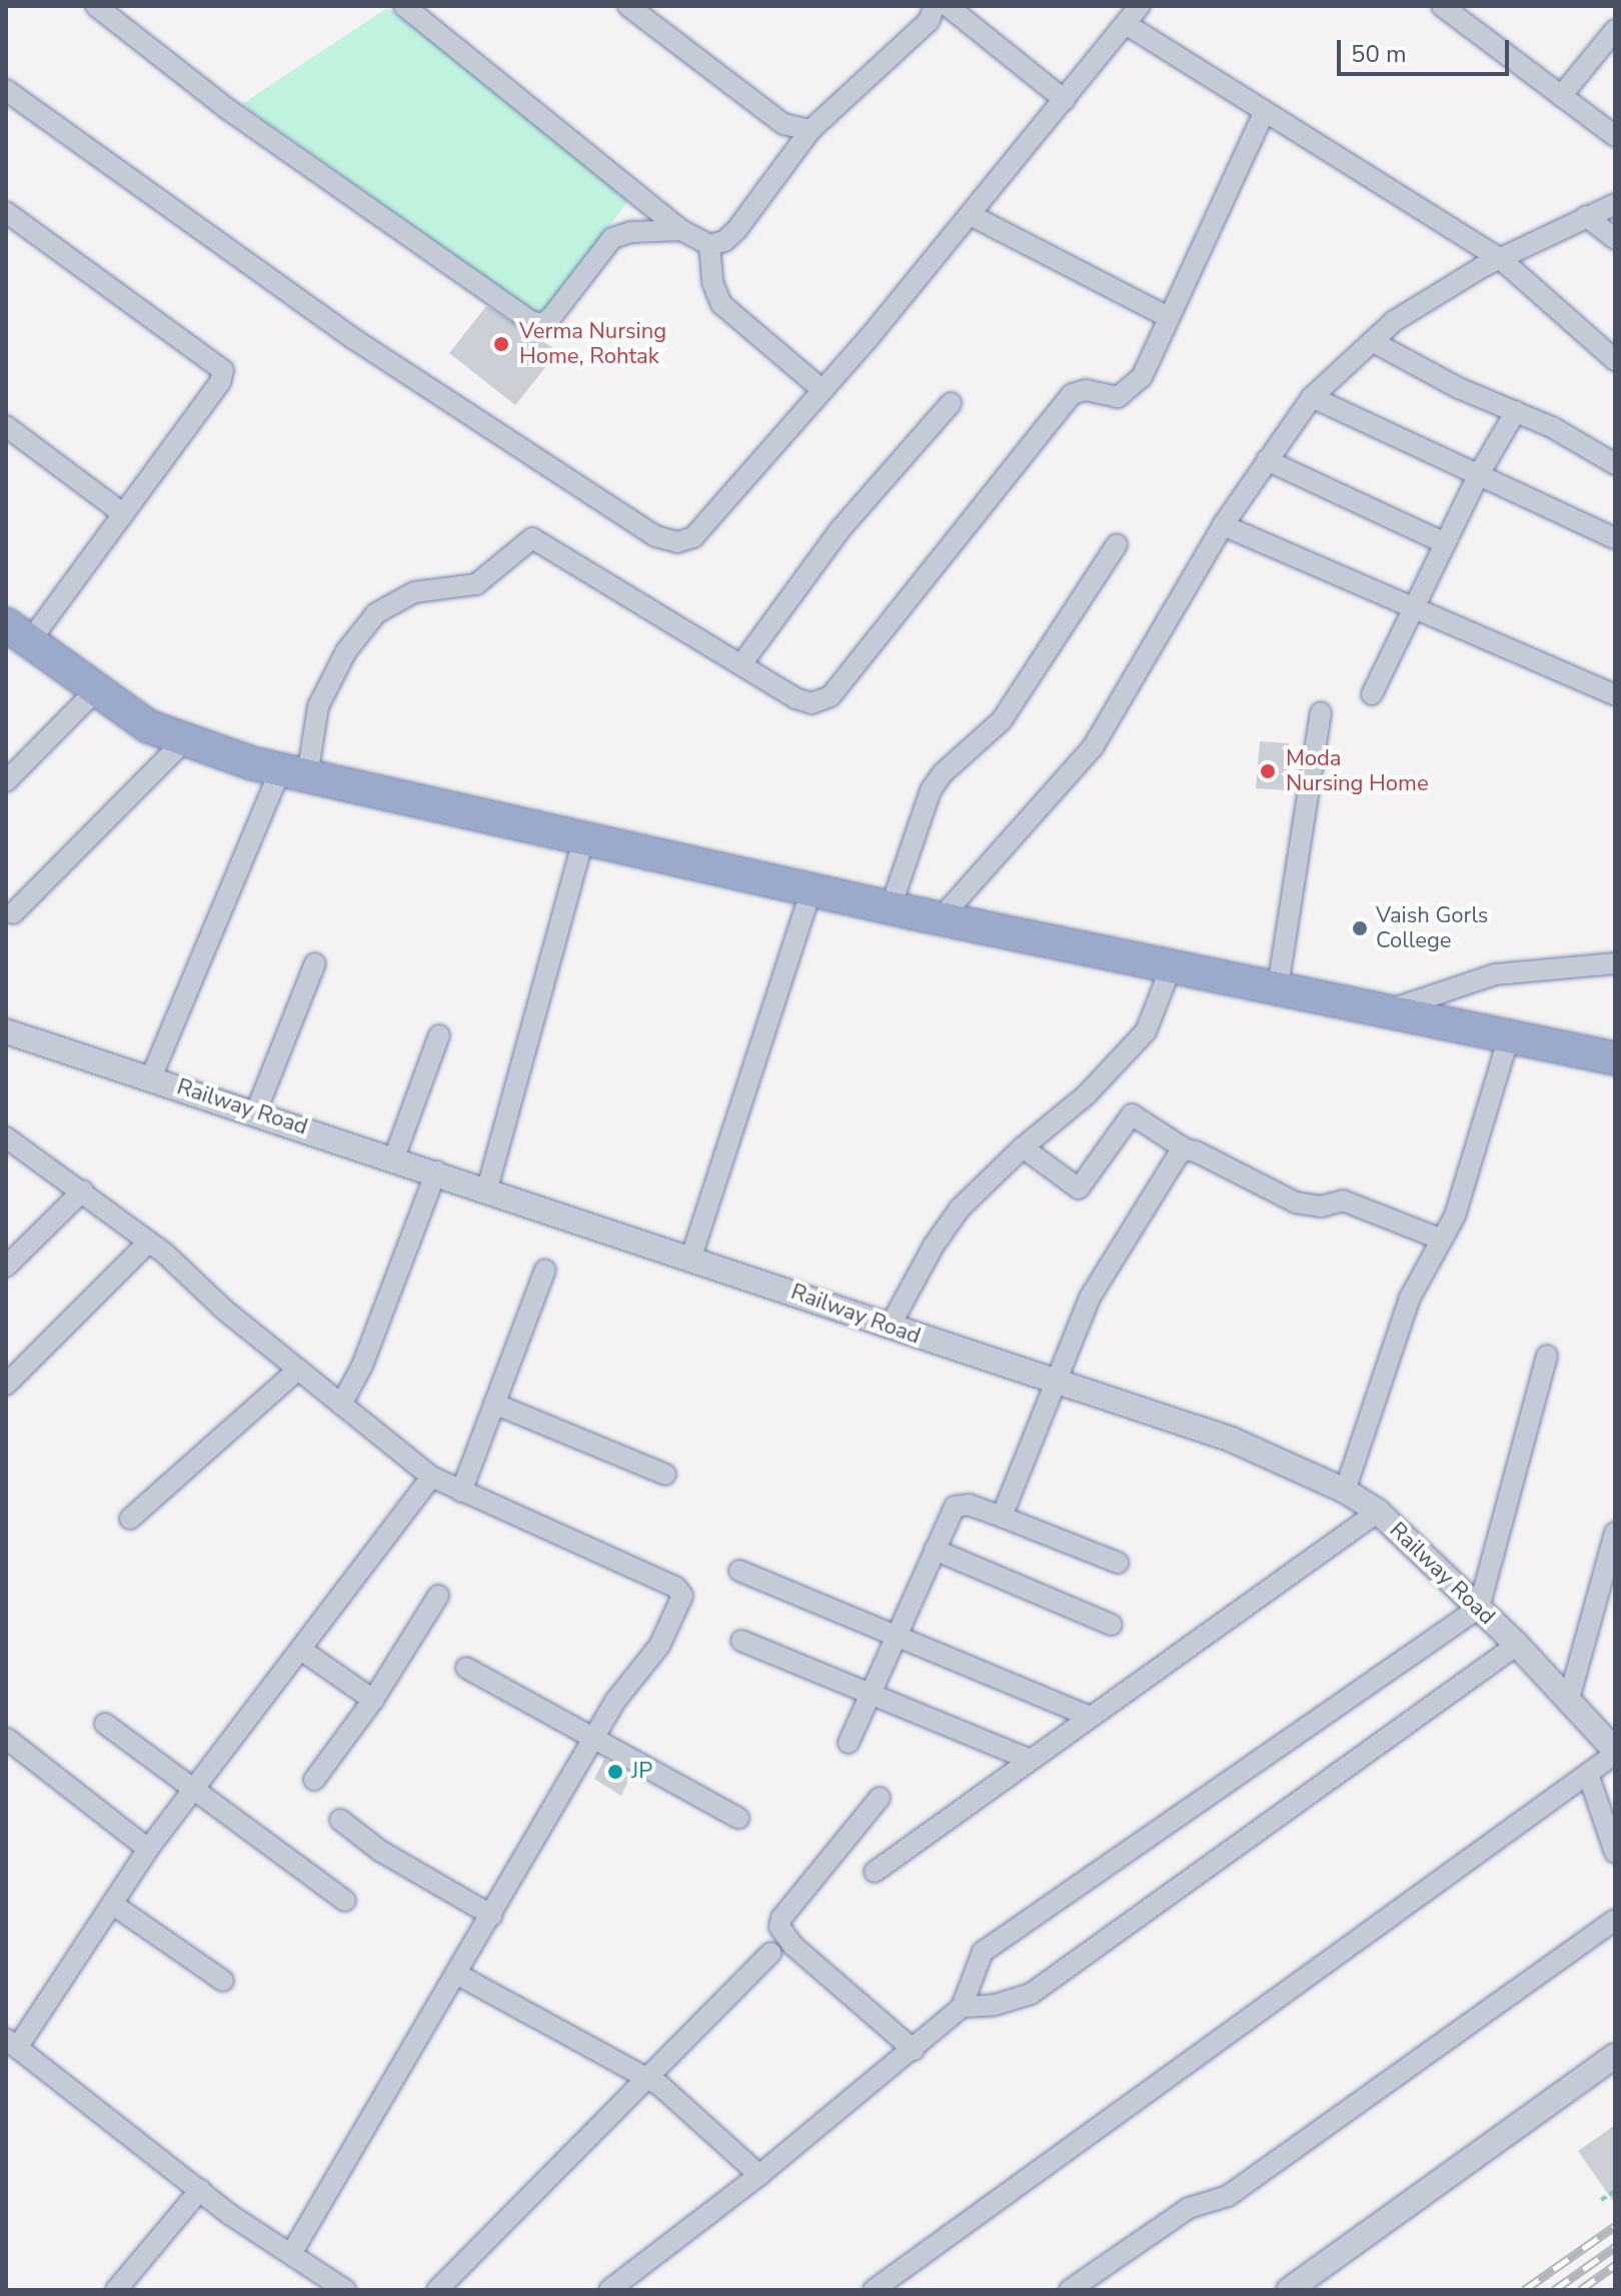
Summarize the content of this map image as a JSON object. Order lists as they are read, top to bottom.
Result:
{
  "streets": {
    "street": ["Railway Road"]
  },
  "places": [
    "Verma Nursing Home, Rohtak",
    "Moda Nursing Home",
    "Vaish Gorls College",
    "JP"
  ],
  "scale_bar": "50 m"
}
